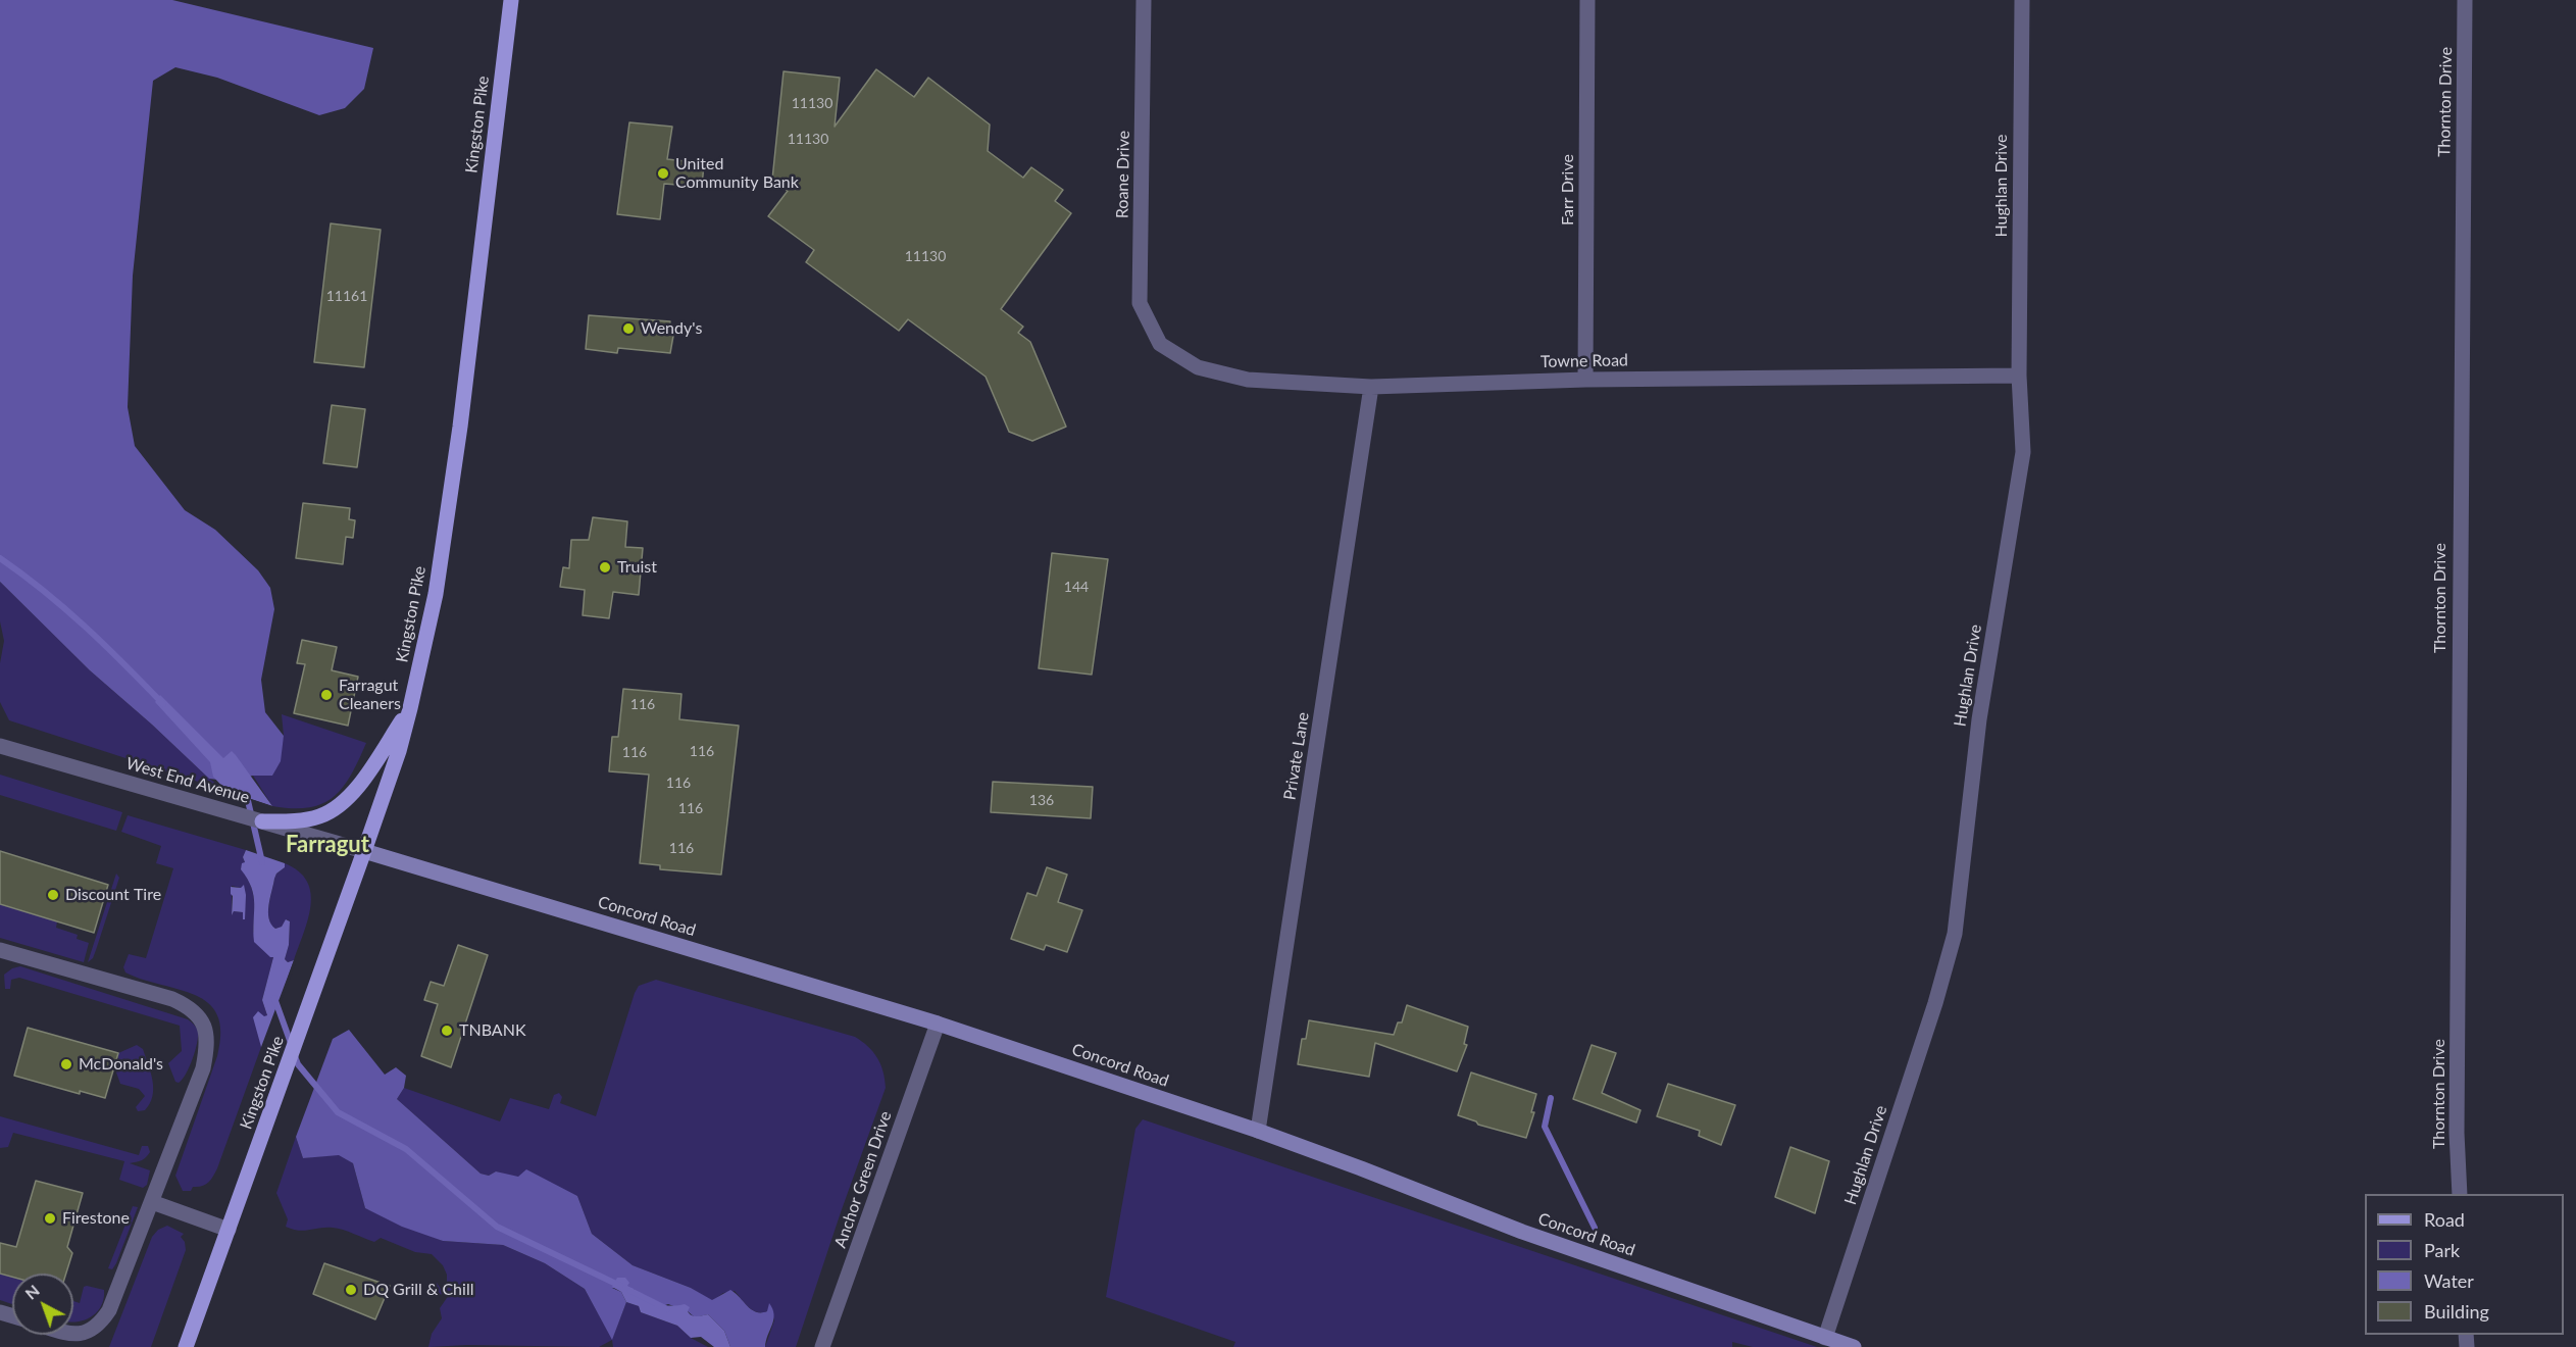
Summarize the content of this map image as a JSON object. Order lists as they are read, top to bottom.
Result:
{
  "streets": {
    "main road": ["Kingston Pike"],
    "street": [
      "Thornton Drive",
      "Roane Drive",
      "Hughlan Drive",
      "Farr Drive",
      "Towne Road",
      "Private Lane",
      "West End Avenue",
      "Concord Road",
      "Anchor Green Drive"
    ]
  },
  "crossings": [
    ["Kingston Pike", "West End Avenue"],
    ["Kingston Pike", "Concord Road"],
    ["Roane Drive", "Towne Road"],
    ["Hughlan Drive", "Towne Road"],
    ["Hughlan Drive", "Concord Road"],
    ["Farr Drive", "Towne Road"],
    ["Towne Road", "Private Lane"],
    ["Private Lane", "Concord Road"],
    ["West End Avenue", "Concord Road"],
    ["Concord Road", "Anchor Green Drive"]
  ],
  "districts": ["Farragut"],
  "places": [
    "United Community Bank",
    "Wendy's",
    "Truist",
    "Farragut Cleaners",
    "Discount Tire",
    "TNBANK",
    "McDonald's",
    "Firestone",
    "DQ Grill & Chill"
  ],
  "house_numbers": [
    "11130",
    "11130",
    "11130",
    "11161",
    "144",
    "116",
    "116",
    "116",
    "116",
    "136",
    "116",
    "116"
  ],
  "legend": [
    "Road",
    "Park",
    "Water",
    "Building"
  ],
  "north": "top left"
}
